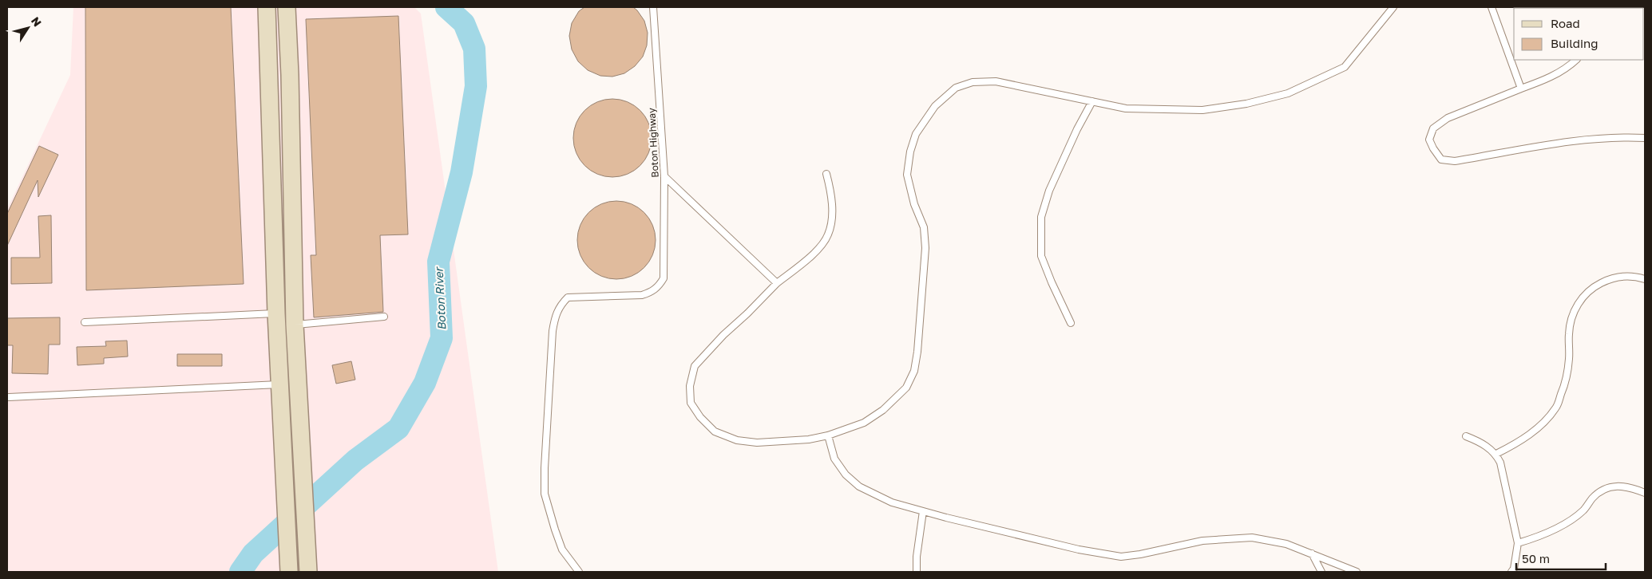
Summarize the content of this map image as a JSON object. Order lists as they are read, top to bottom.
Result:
{
  "streets": {
    "lane": ["Boton Highway"]
  },
  "water": ["Boton River"],
  "legend": ["Road", "Building"],
  "scale_bar": "50 m",
  "north": "top right"
}
